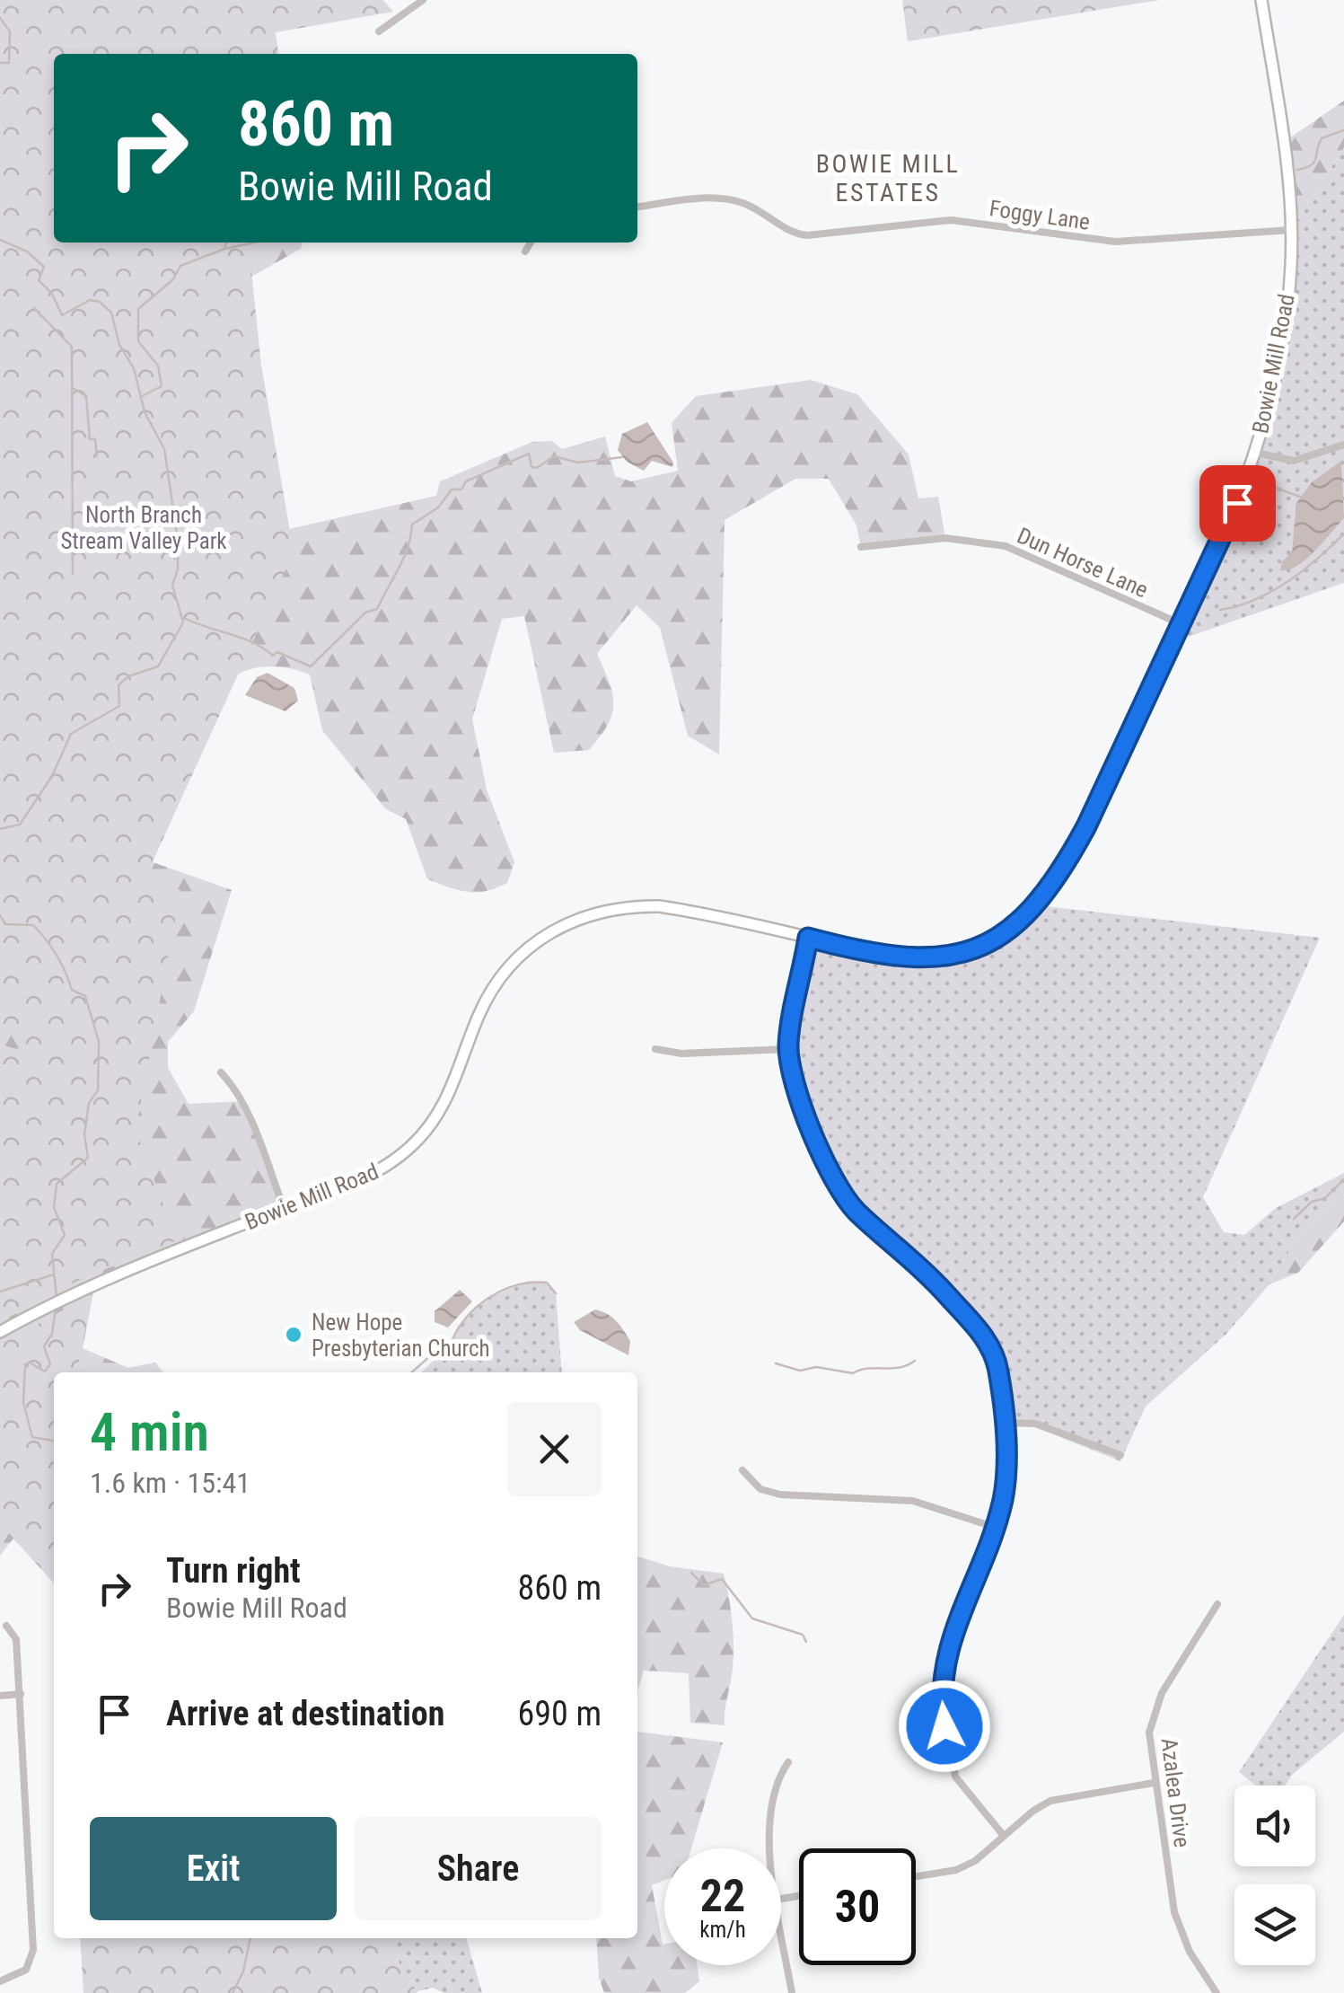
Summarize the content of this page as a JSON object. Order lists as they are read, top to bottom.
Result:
{
  "streets": {
    "street": [
      "Foggy Lane",
      "Bowie Mill Road",
      "Dun Horse Lane",
      "Azalea Drive"
    ]
  },
  "crossings": [
    ["Foggy Lane", "Bowie Mill Road"],
    ["Bowie Mill Road", "Dun Horse Lane"]
  ],
  "districts": ["BOWIE MILL ESTATES"],
  "parks": ["North Branch Stream Valley Park"],
  "places": ["New Hope Presbyterian Church"],
  "page": {
    "turn": ["860 m", "Bowie Mill Road"],
    "heading": ["4 min", "1.6 km · 15:41"],
    "list": [
      {
        "name": "Turn right",
        "note": "Bowie Mill Road",
        "value": "860 m"
      },
      {
        "name": "Arrive at destination",
        "value": "690 m"
      }
    ],
    "buttons": ["Exit", "Share"],
    "speed": "22 km/h",
    "limit": "30"
  }
}
